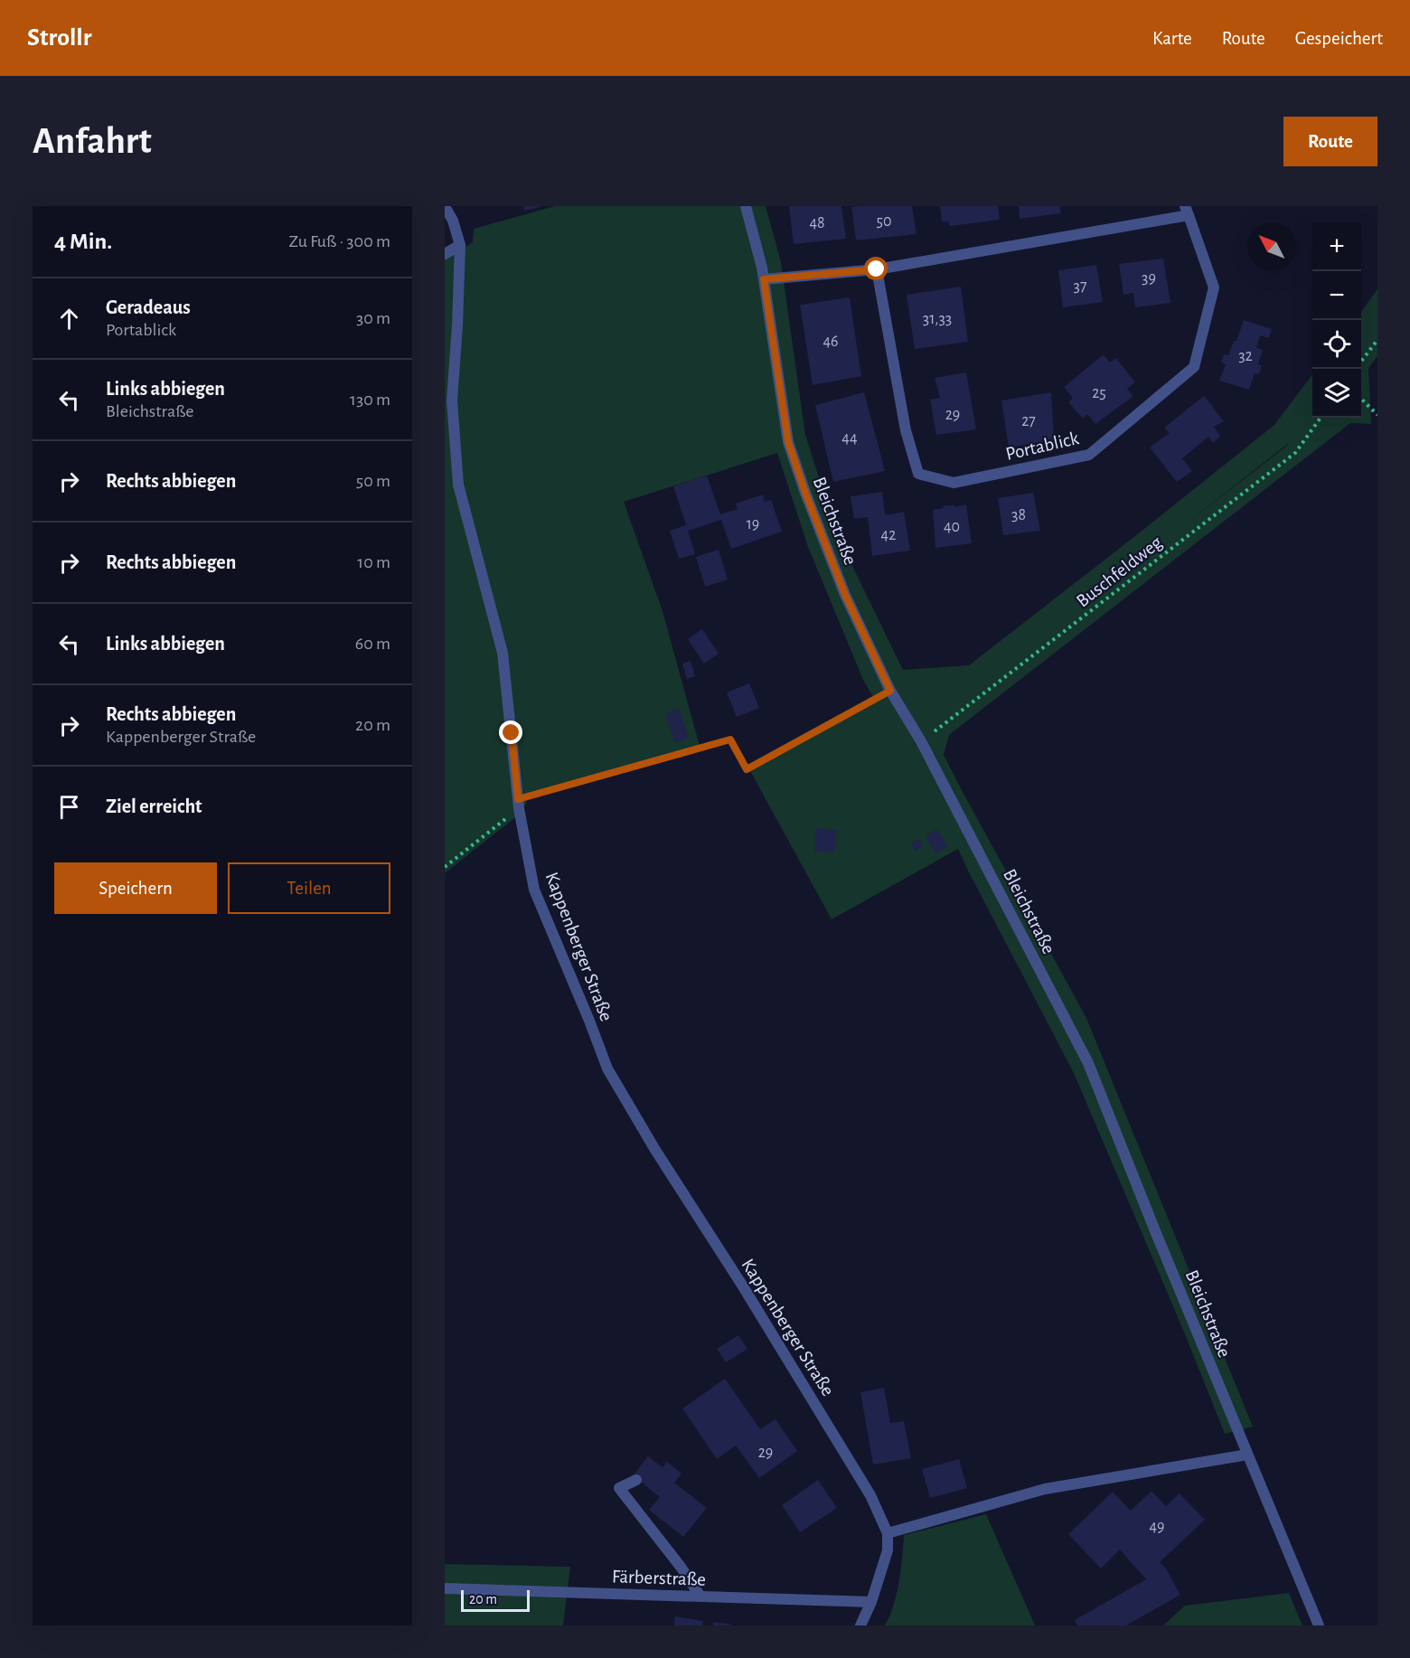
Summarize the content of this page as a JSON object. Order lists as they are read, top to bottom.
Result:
{
  "streets": {
    "street": [
      "Portablick",
      "Bleichstraße",
      "Kappenberger Straße",
      "Färberstraße"
    ],
    "path": ["Buschfeldweg"]
  },
  "crossings": [
    ["Portablick", "Bleichstraße"],
    ["Bleichstraße", "Buschfeldweg"]
  ],
  "house_numbers": [
    "50",
    "48",
    "39",
    "37",
    "31,33",
    "46",
    "32",
    "25",
    "29",
    "27",
    "44",
    "38",
    "19",
    "40",
    "42",
    "29",
    "49"
  ],
  "scale_bar": "20 m",
  "north": "top left",
  "page": {
    "header": "Strollr",
    "nav": ["Karte", "Route", "Gespeichert"],
    "buttons": [
      "Route",
      ["Speichern", "Teilen"]
    ],
    "title": "Anfahrt",
    "heading": ["4 Min.", "Zu Fuß · 300 m"],
    "map_buttons": ["+", "−"],
    "list": [
      ["Geradeaus", "Portablick", "30 m"],
      ["Links abbiegen", "Bleichstraße", "130 m"],
      ["Rechts abbiegen", "50 m"],
      ["Rechts abbiegen", "10 m"],
      ["Links abbiegen", "60 m"],
      ["Rechts abbiegen", "Kappenberger Straße", "20 m"],
      "Ziel erreicht"
    ],
    "scale": "20 m"
  }
}
